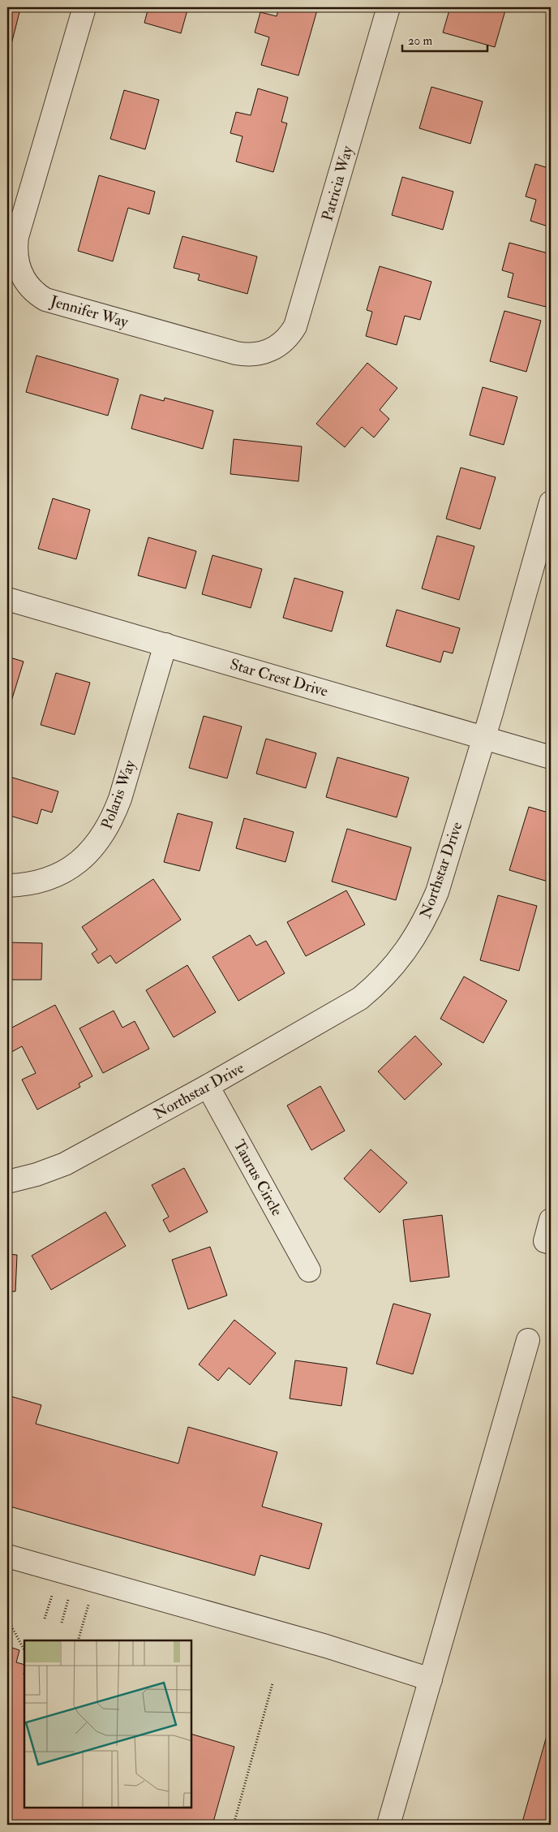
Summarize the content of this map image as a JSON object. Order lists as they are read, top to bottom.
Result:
{
  "streets": {
    "street": [
      "Patricia Way",
      "Jennifer Way",
      "Star Crest Drive",
      "Polaris Way",
      "Northstar Drive",
      "Taurus Circle"
    ]
  },
  "crossings": [
    ["Patricia Way", "Jennifer Way"],
    ["Star Crest Drive", "Polaris Way"],
    ["Star Crest Drive", "Northstar Drive"],
    ["Northstar Drive", "Taurus Circle"]
  ],
  "scale_bar": "20 m"
}
